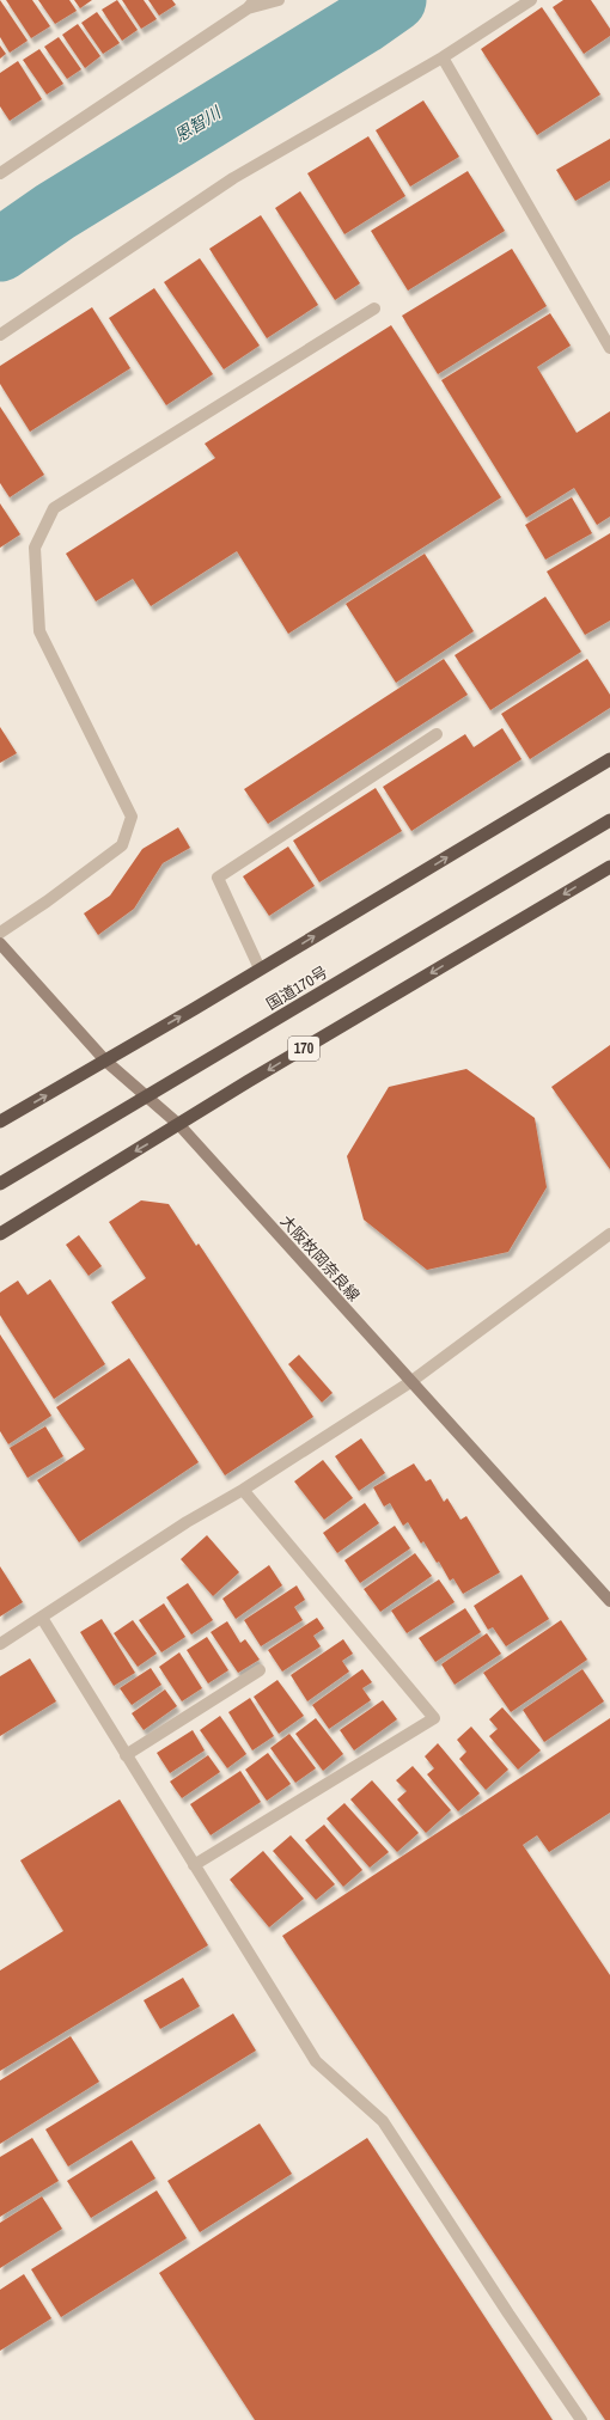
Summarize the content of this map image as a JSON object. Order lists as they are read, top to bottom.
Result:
{
  "streets": {
    "highway": ["国道170号", "170"],
    "main road": ["大阪枚岡奈良線"]
  },
  "crossings": [
    ["170", "大阪枚岡奈良線"]
  ],
  "water": ["恩智川"]
}
